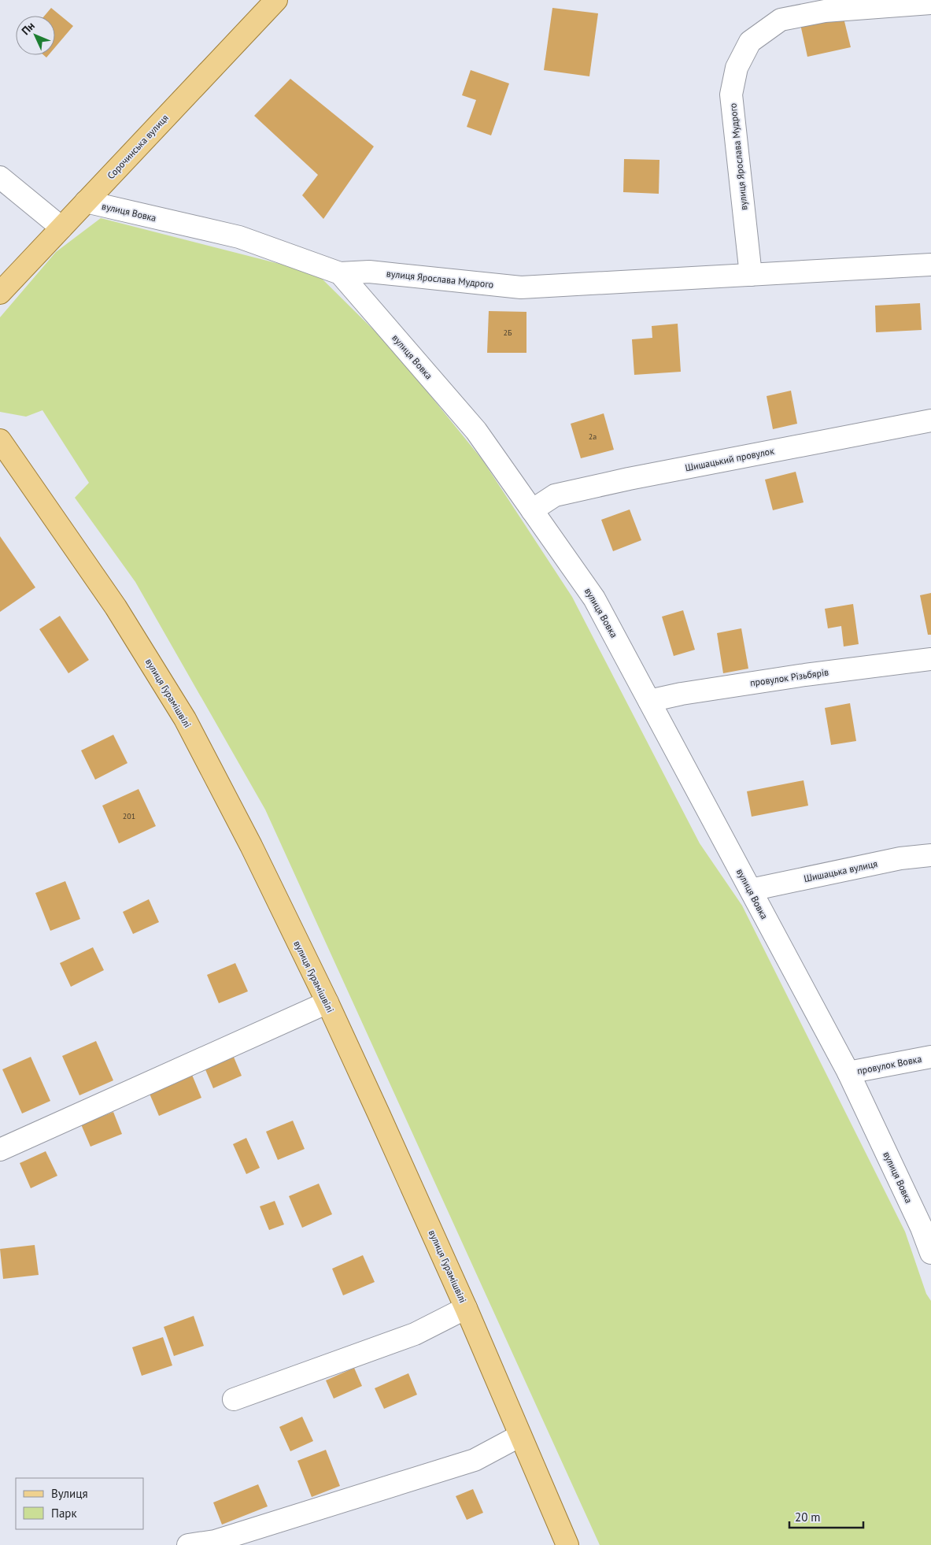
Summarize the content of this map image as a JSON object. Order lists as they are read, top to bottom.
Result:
{
  "streets": {
    "main road": ["Сорочинська вулиця", "вулиця Гурамішвілі"],
    "street": [
      "вулиця Ярослава Мудрого",
      "вулиця Вовка",
      "Шишацький провулок",
      "провулок Різьбярів",
      "Шишацька вулиця",
      "провулок Вовка"
    ]
  },
  "crossings": [
    ["Сорочинська вулиця", "вулиця Вовка"],
    ["вулиця Ярослава Мудрого", "вулиця Вовка"],
    ["вулиця Вовка", "Шишацький провулок"],
    ["вулиця Вовка", "провулок Різьбярів"],
    ["вулиця Вовка", "Шишацька вулиця"],
    ["вулиця Вовка", "провулок Вовка"]
  ],
  "house_numbers": ["2Б", "2а", "201"],
  "legend": ["Вулиця", "Парк"],
  "scale_bar": "20 m",
  "north": "top left"
}
